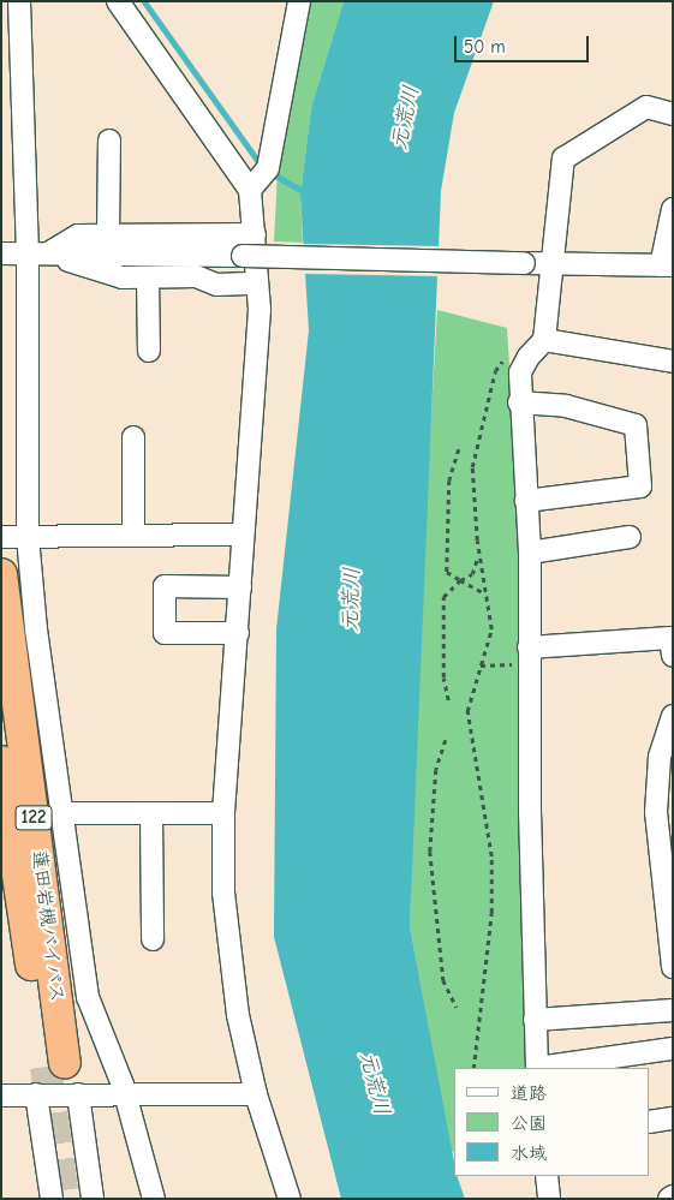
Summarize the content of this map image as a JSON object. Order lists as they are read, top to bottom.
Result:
{
  "streets": {
    "highway": ["122", "蓮田岩槻バイパス"]
  },
  "water": ["元荒川"],
  "legend": ["道路", "公園", "水域"],
  "scale_bar": "50 m"
}
